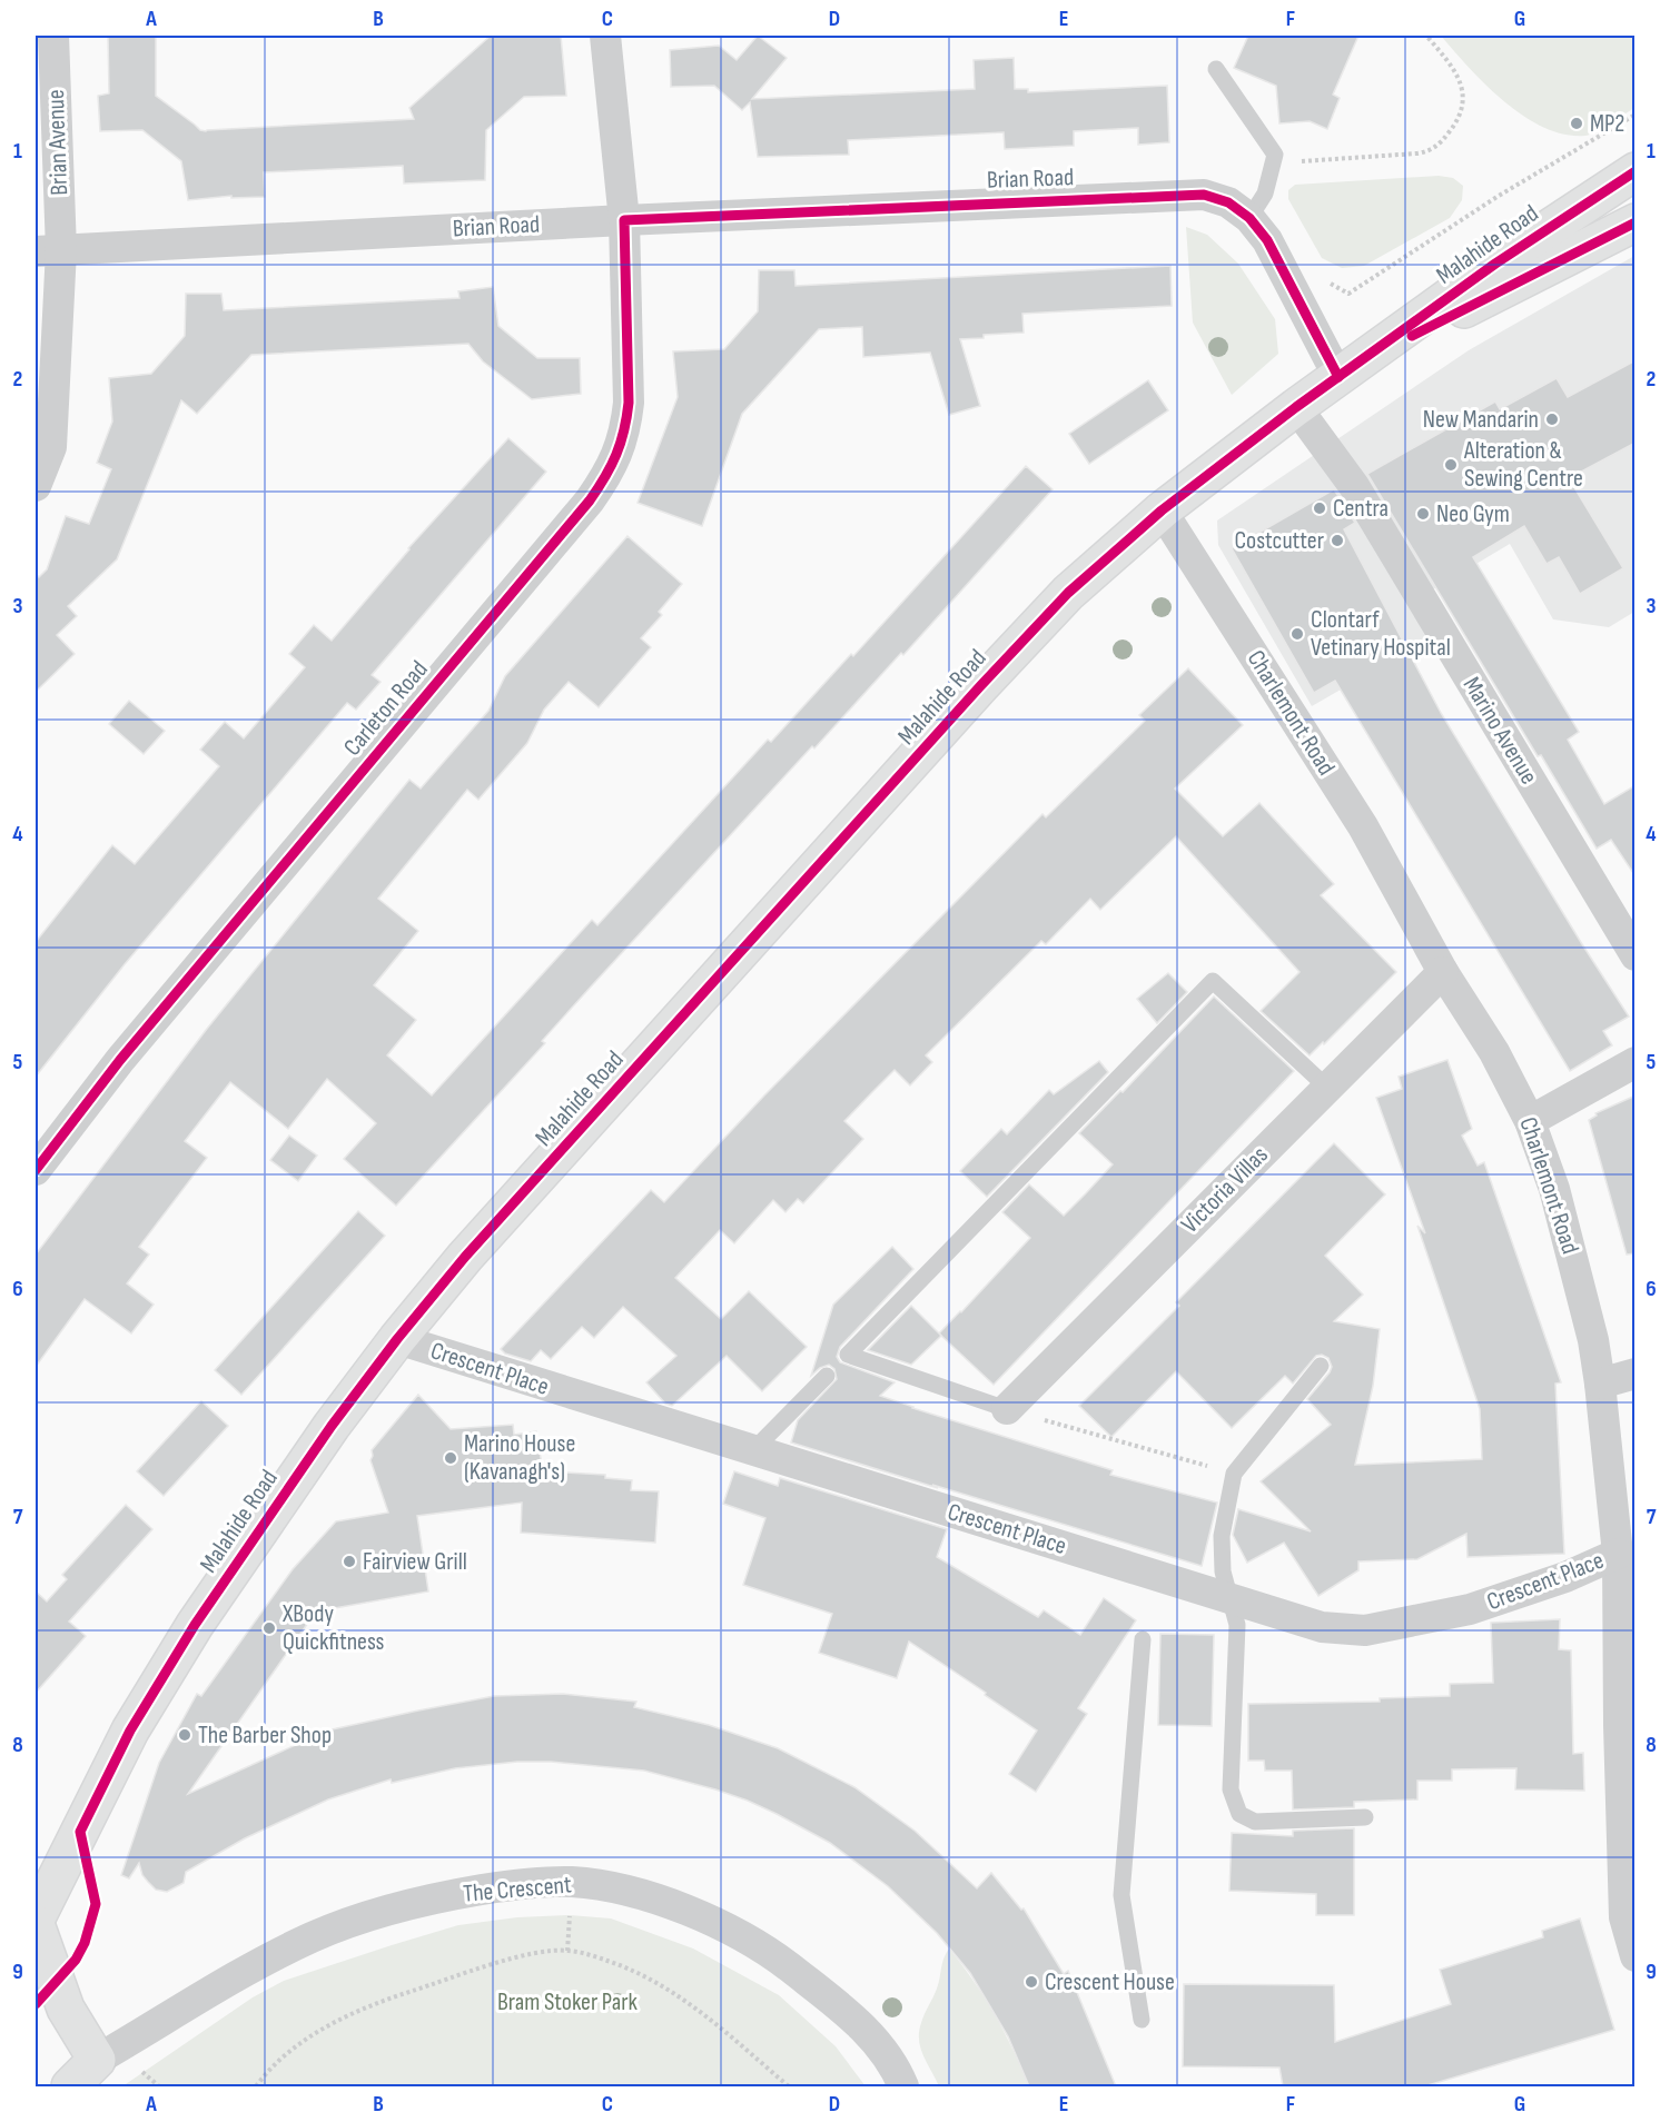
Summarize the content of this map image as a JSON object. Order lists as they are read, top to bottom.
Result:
{
  "streets": {
    "main road": ["Malahide Road"],
    "street": [
      "Brian Avenue",
      "Brian Road",
      "Carleton Road",
      "Charlemont Road",
      "Marino Avenue",
      "Victoria Villas",
      "Crescent Place",
      "The Crescent"
    ]
  },
  "crossings": [
    ["Brian Avenue", "Brian Road"],
    ["Brian Road", "Malahide Road"],
    ["Brian Road", "Carleton Road"],
    ["Malahide Road", "Charlemont Road"],
    ["Malahide Road", "Marino Avenue"],
    ["Malahide Road", "Crescent Place"],
    ["Charlemont Road", "Victoria Villas"],
    ["Charlemont Road", "Crescent Place"]
  ],
  "parks": ["Bram Stoker Park"],
  "places": [
    "MP2",
    "New Mandarin",
    "Alteration & Sewing Centre",
    "Centra",
    "Neo Gym",
    "Costcutter",
    "Clontarf Vetinary Hospital",
    "Marino House (Kavanagh's)",
    "Fairview Grill",
    "XBody Quickfitness",
    "The Barber Shop",
    "Crescent House"
  ],
  "grid": {
    "columns": [
      "A",
      "B",
      "C",
      "D",
      "E",
      "F",
      "G"
    ],
    "rows": [
      "1",
      "2",
      "3",
      "4",
      "5",
      "6",
      "7",
      "8",
      "9"
    ]
  }
}
